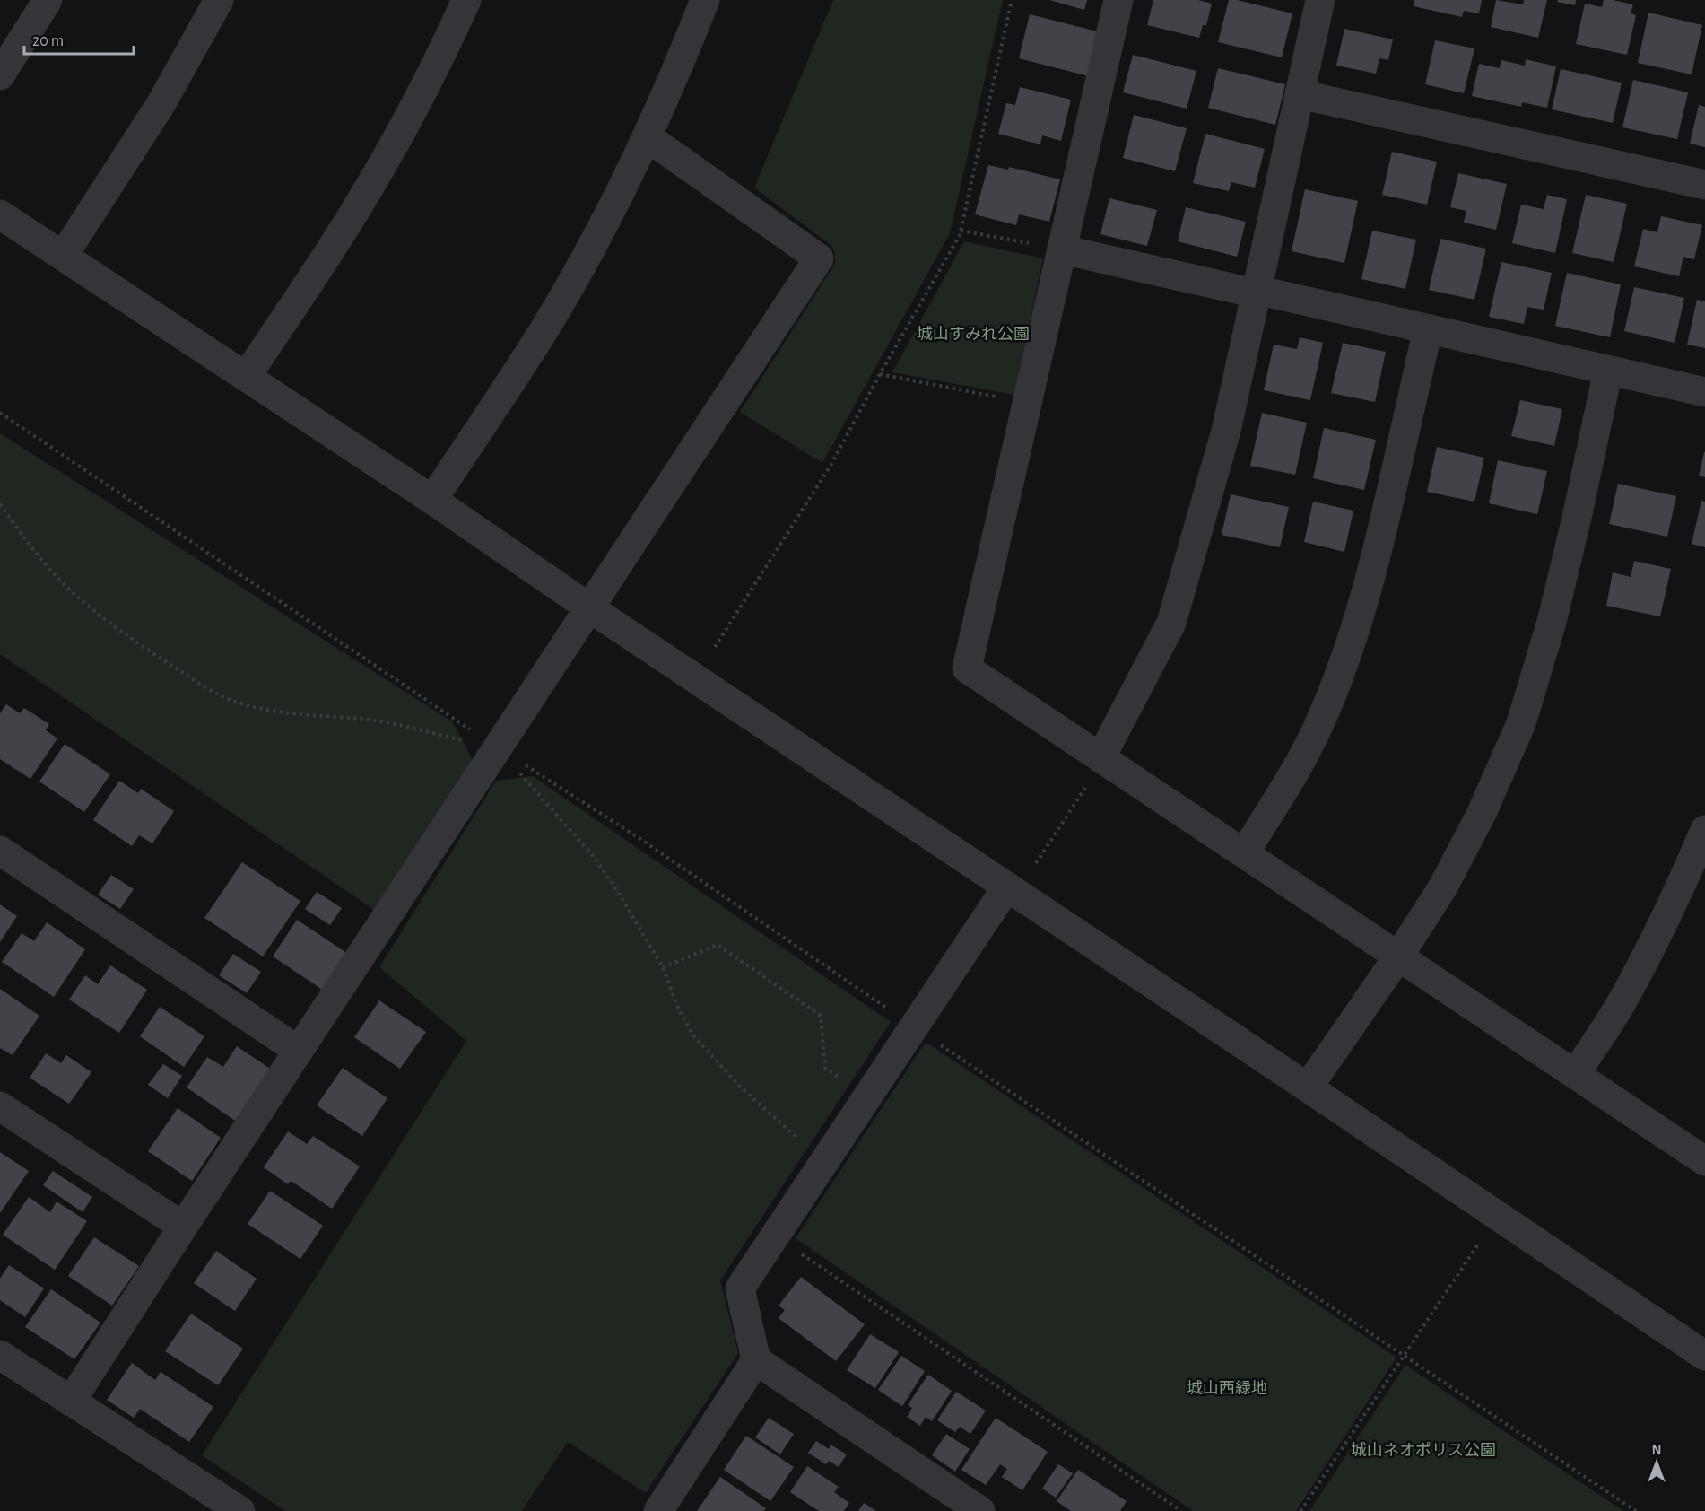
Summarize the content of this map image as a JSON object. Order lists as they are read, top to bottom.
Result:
{
  "parks": ["城山すみれ公園", "城山西緑地", "城山ネオポリス公園"],
  "scale_bar": "20 m",
  "north": "top"
}
